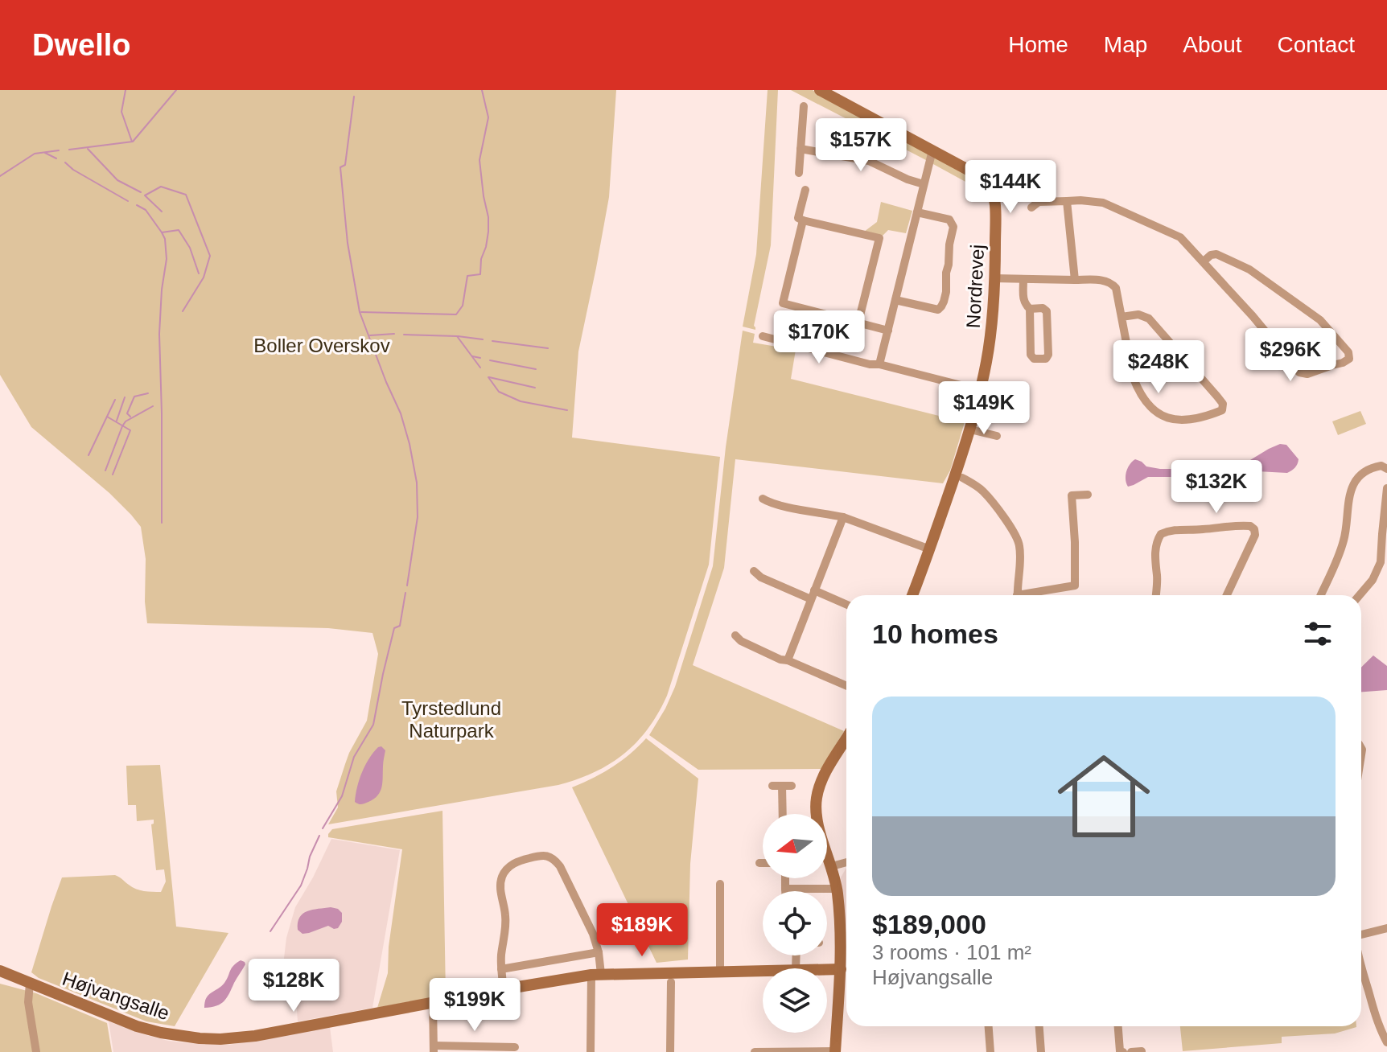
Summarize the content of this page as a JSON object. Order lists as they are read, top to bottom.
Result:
{
  "streets": {
    "street": ["Nordrevej", "Højvangsalle"]
  },
  "parks": ["Boller Overskov", "Tyrstedlund Naturpark"],
  "north": "left",
  "page": {
    "header": "Dwello",
    "nav": [
      "Home",
      "Map",
      "About",
      "Contact"
    ],
    "price": [
      "$157K",
      "$144K",
      "$170K",
      "$296K",
      "$248K",
      "$149K",
      "$132K",
      "$189K",
      "$128K",
      "$199K"
    ],
    "heading": "10 homes",
    "list": [
      {
        "name": "$189,000",
        "note": "3 rooms · 101 m² · Højvangsalle"
      }
    ]
  }
}
